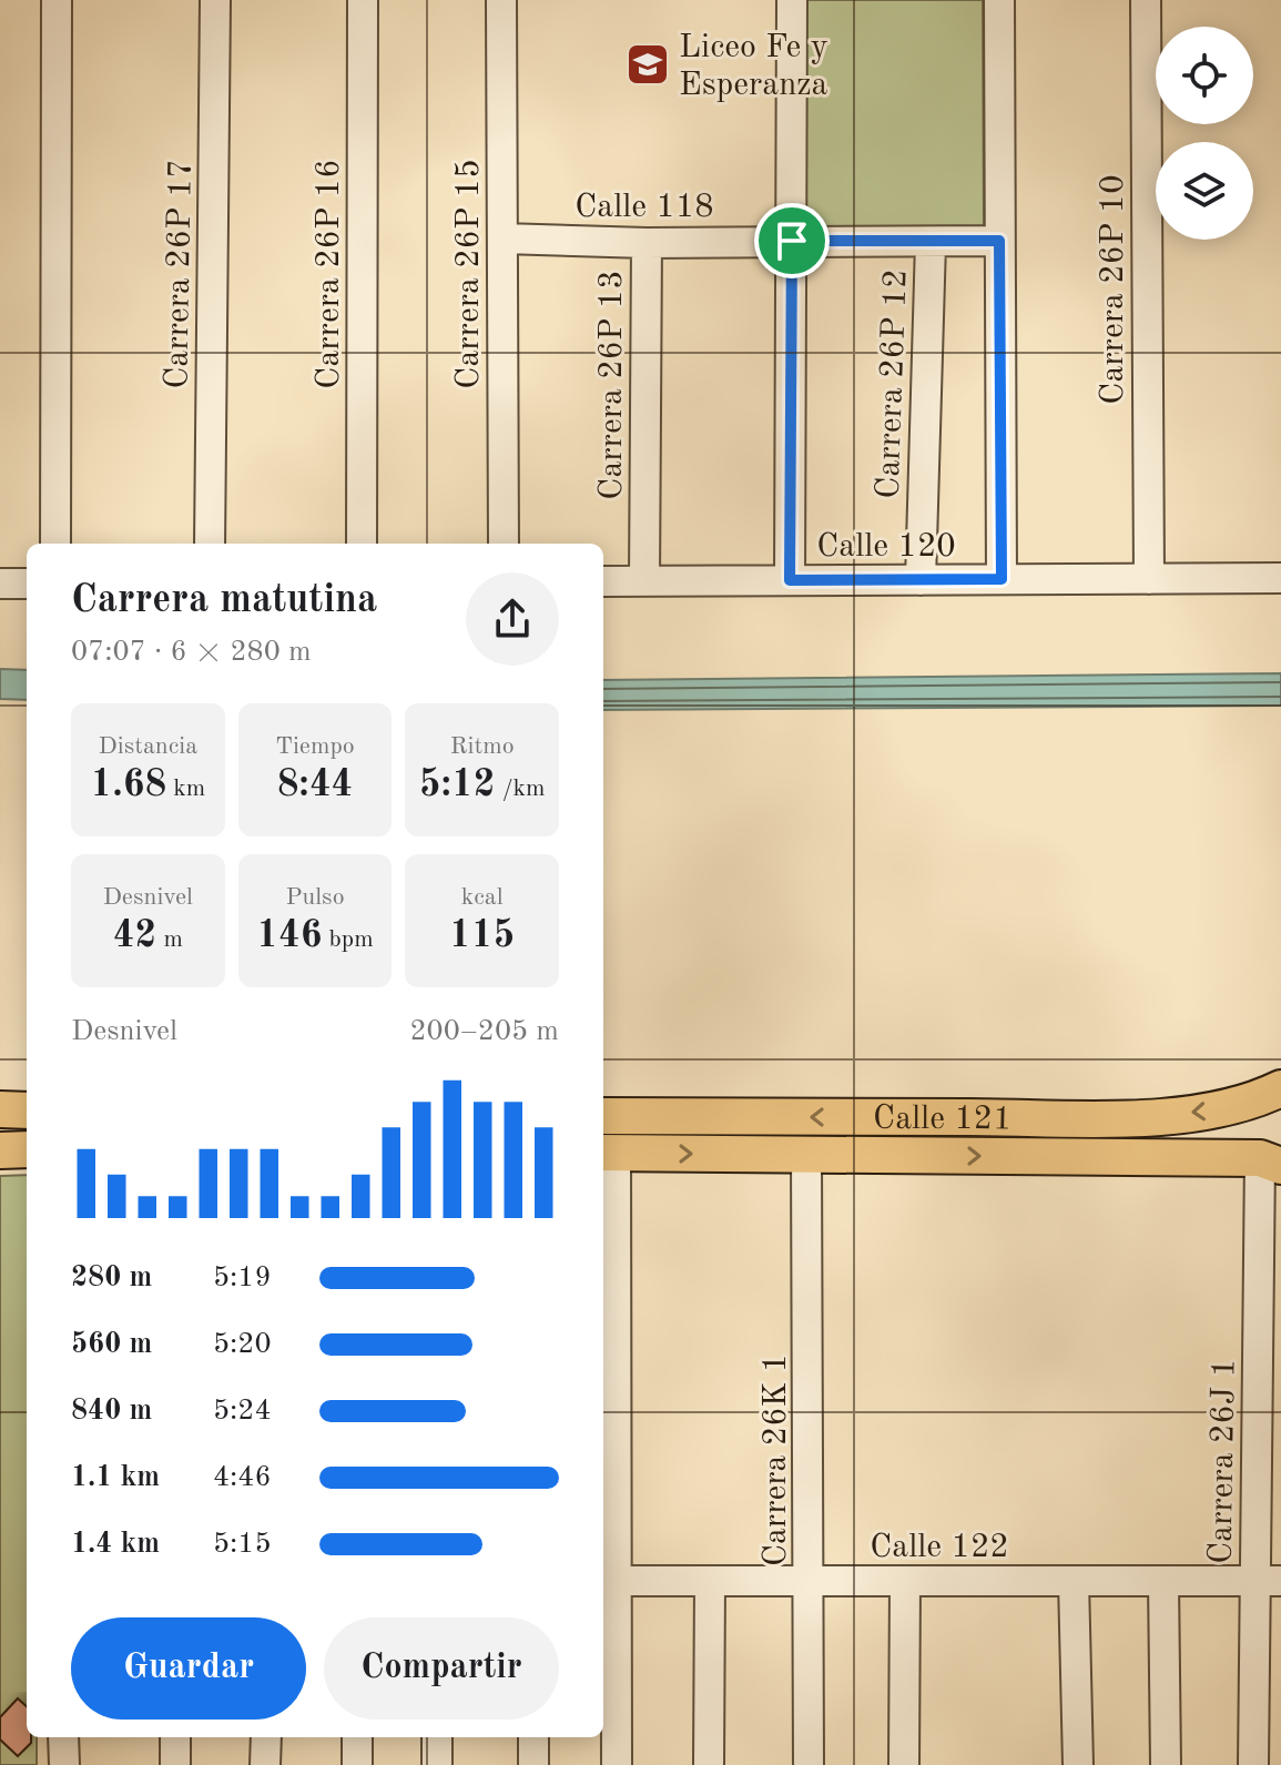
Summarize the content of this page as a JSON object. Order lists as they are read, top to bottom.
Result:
{
  "streets": {
    "main road": ["Calle 121"],
    "street": [
      "Calle 118",
      "Carrera 26P 17",
      "Carrera 26P 16",
      "Carrera 26P 15",
      "Carrera 26P 10",
      "Carrera 26P 12",
      "Carrera 26P 13",
      "Calle 120",
      "Carrera 26K 1",
      "Carrera 26J 1",
      "Calle 122"
    ]
  },
  "crossings": [
    ["Calle 118", "Carrera 26P 15"],
    ["Calle 118", "Carrera 26P 12"],
    ["Calle 118", "Carrera 26P 13"],
    ["Carrera 26P 10", "Calle 120"],
    ["Carrera 26P 12", "Calle 120"],
    ["Carrera 26P 13", "Calle 120"],
    ["Calle 121", "Carrera 26K 1"],
    ["Calle 121", "Carrera 26J 1"],
    ["Carrera 26K 1", "Calle 122"],
    ["Carrera 26J 1", "Calle 122"]
  ],
  "places": {
    "school or university": ["Liceo Fe y Esperanza"]
  },
  "page": {
    "heading": ["Carrera matutina", "07:07 · 6 × 280 m"],
    "stats": [
      ["Distancia", "1.68 km"],
      ["Tiempo", "8:44"],
      ["Ritmo", "5:12 /km"],
      ["Desnivel", "42 m"],
      ["Pulso", "146 bpm"],
      ["kcal", "115"]
    ],
    "chart": ["Desnivel", "200–205 m"],
    "list": [
      {
        "name": "280 m",
        "note": "5:19"
      },
      {
        "name": "560 m",
        "note": "5:20"
      },
      {
        "name": "840 m",
        "note": "5:24"
      },
      {
        "name": "1.1 km",
        "note": "4:46"
      },
      {
        "name": "1.4 km",
        "note": "5:15"
      }
    ],
    "buttons": ["Guardar", "Compartir"]
  }
}
